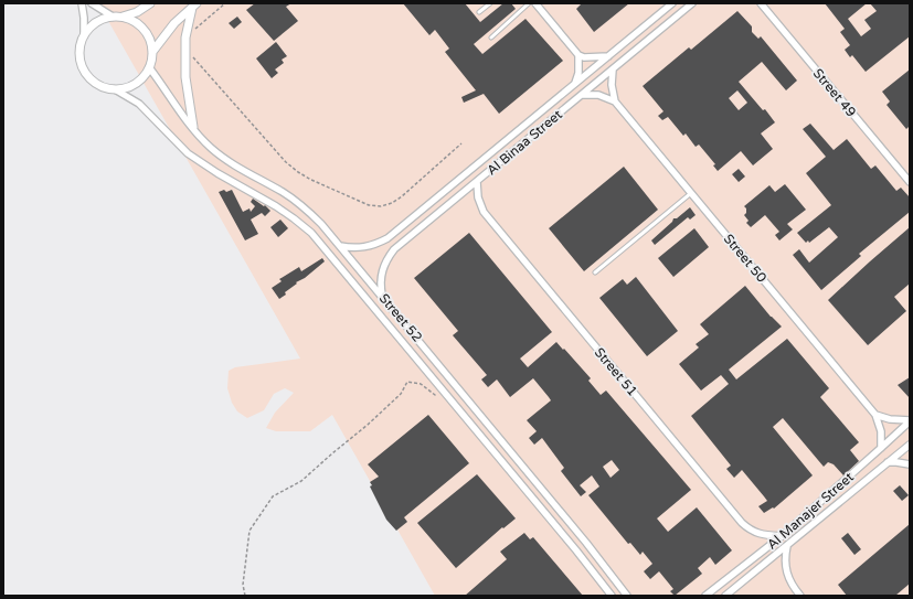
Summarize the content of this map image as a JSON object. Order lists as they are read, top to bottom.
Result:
{
  "streets": {
    "street": [
      "Street 49",
      "Al Binaa Street",
      "Street 50",
      "Street 52",
      "Street 51",
      "Al Manajer Street"
    ]
  },
  "crossings": [
    ["Al Binaa Street", "Street 52"],
    ["Al Binaa Street", "Street 51"],
    ["Street 50", "Al Manajer Street"],
    ["Street 51", "Al Manajer Street"]
  ]
}
